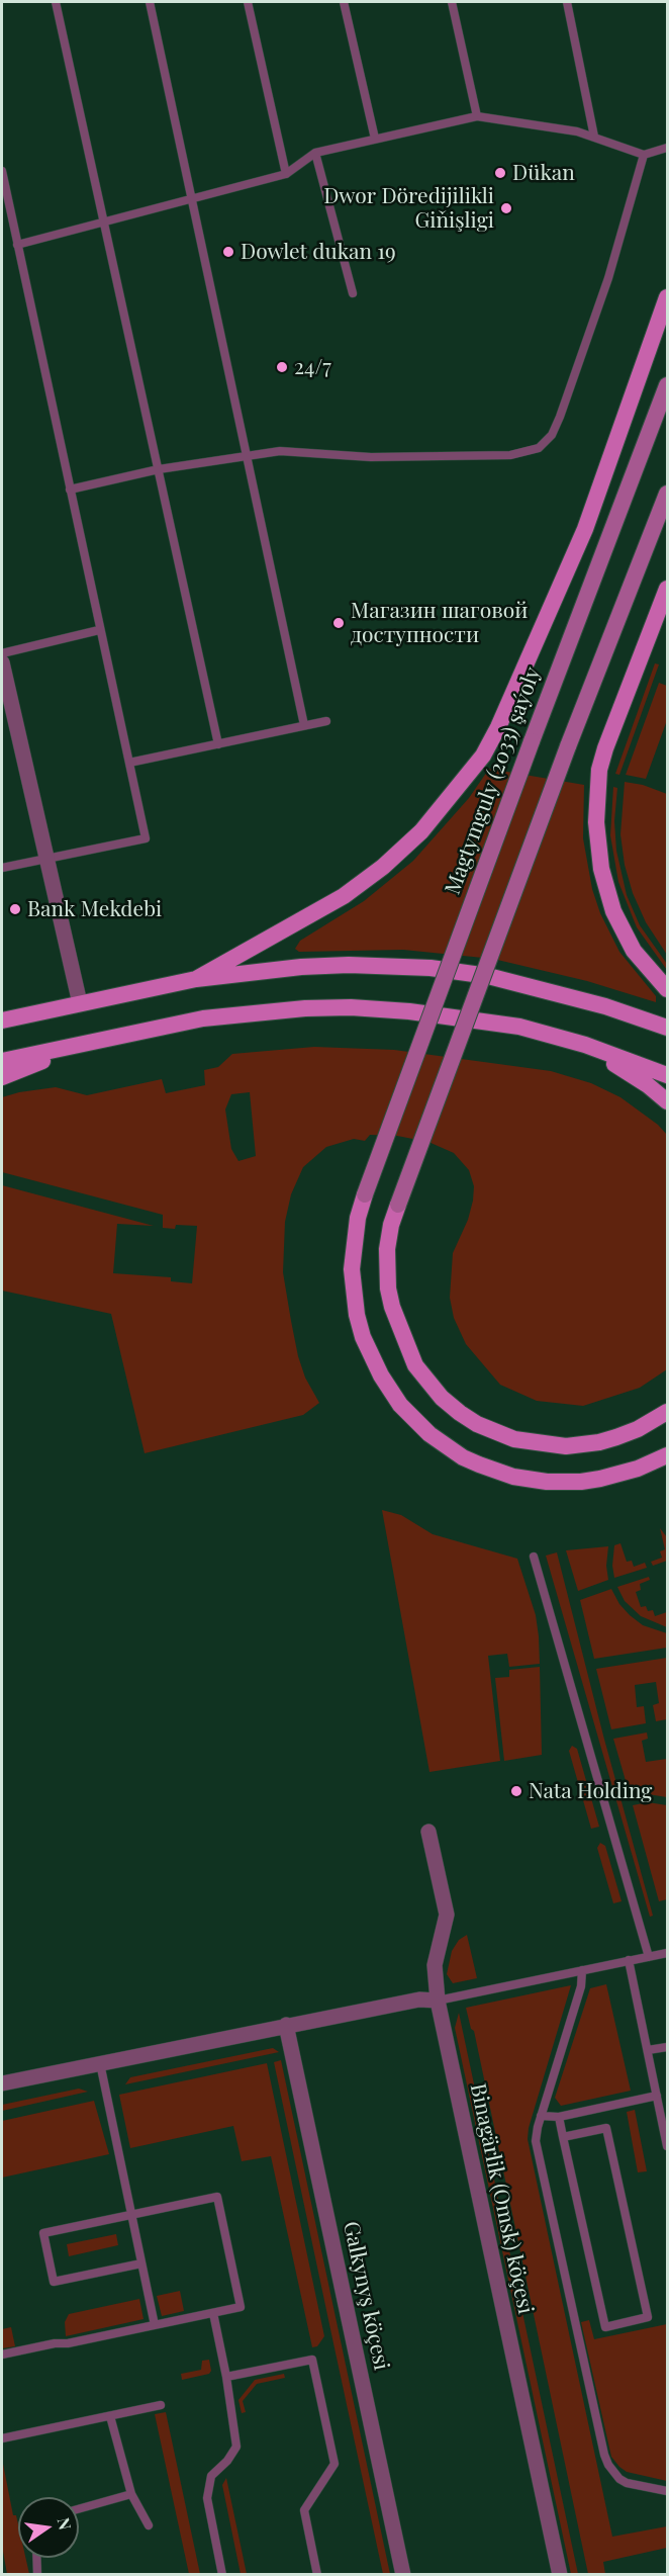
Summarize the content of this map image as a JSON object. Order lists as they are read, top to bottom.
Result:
{
  "streets": {
    "main road": ["Magtymguly (2033) şaýoly"],
    "street": ["Binagärlik (Omsk) köçesi", "Galkynyş köçesi"]
  },
  "places": [
    "Dükan",
    "Dwor Döredijilikli Giňişligi",
    "Dowlet dukan 19",
    "24/7",
    "Магазин шаговой доступности",
    "Bank Mekdebi",
    "Nata Holding"
  ],
  "north": "right"
}
